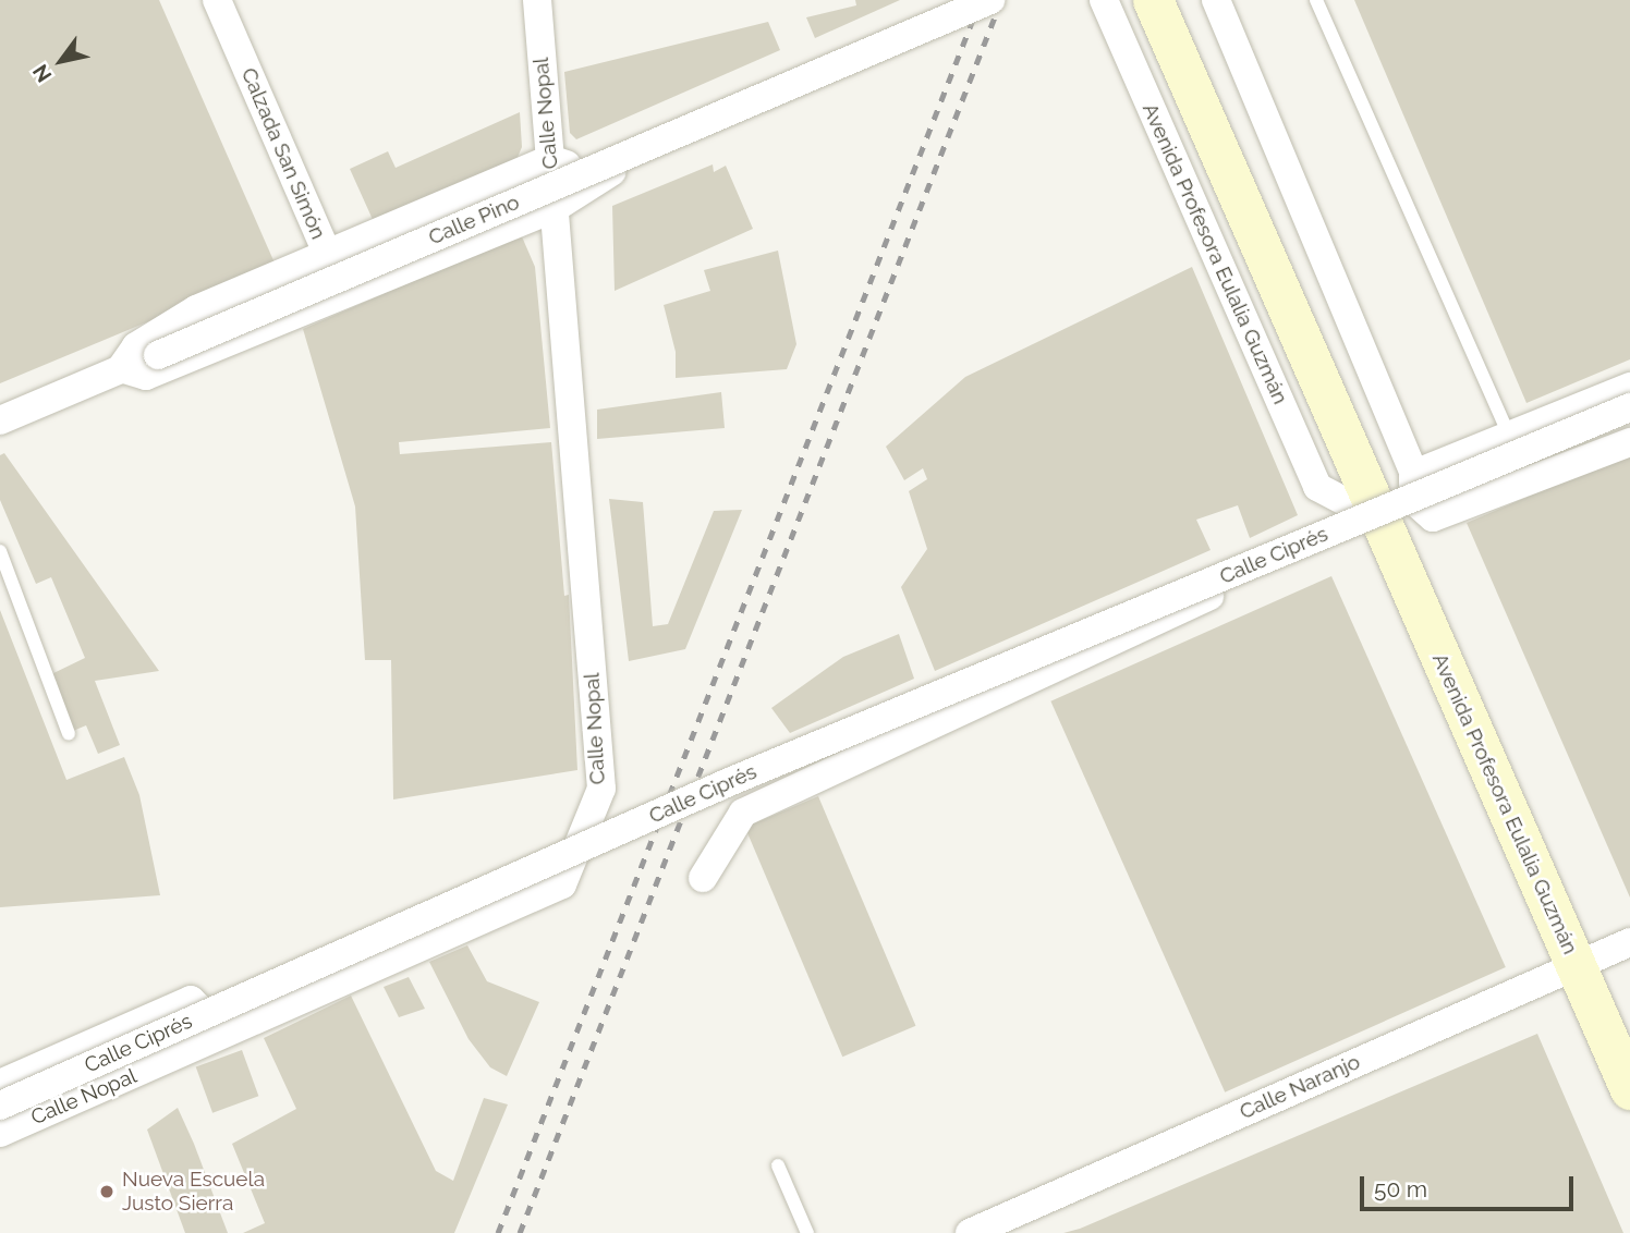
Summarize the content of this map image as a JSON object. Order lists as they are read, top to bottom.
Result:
{
  "streets": {
    "main road": ["Avenida Profesora Eulalia Guzmán"],
    "street": [
      "Calle Nopal",
      "Calzada San Simón",
      "Calle Pino",
      "Calle Ciprés",
      "Calle Naranjo"
    ]
  },
  "crossings": [
    ["Calle Nopal", "Calzada San Simón"],
    ["Avenida Profesora Eulalia Guzmán", "Calle Naranjo"]
  ],
  "places": ["Nueva Escuela Justo Sierra"],
  "scale_bar": "50 m",
  "north": "bottom left"
}
